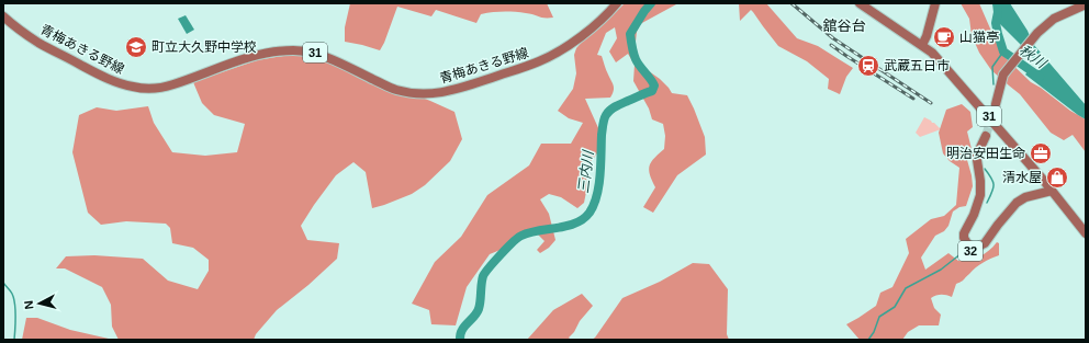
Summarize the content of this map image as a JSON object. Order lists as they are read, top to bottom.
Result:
{
  "streets": {
    "main road": ["青梅あきる野線", "31", "32"]
  },
  "crossings": [
    ["31", "32"]
  ],
  "districts": ["舘谷台"],
  "water": ["秋川", "三内川"],
  "places": {
    "cafe": ["山猫亭"],
    "school or university": ["町立大久野中学校"],
    "station": ["武蔵五日市"],
    "office": ["明治安田生命"],
    "shop": ["清水屋"]
  },
  "north": "left"
}
